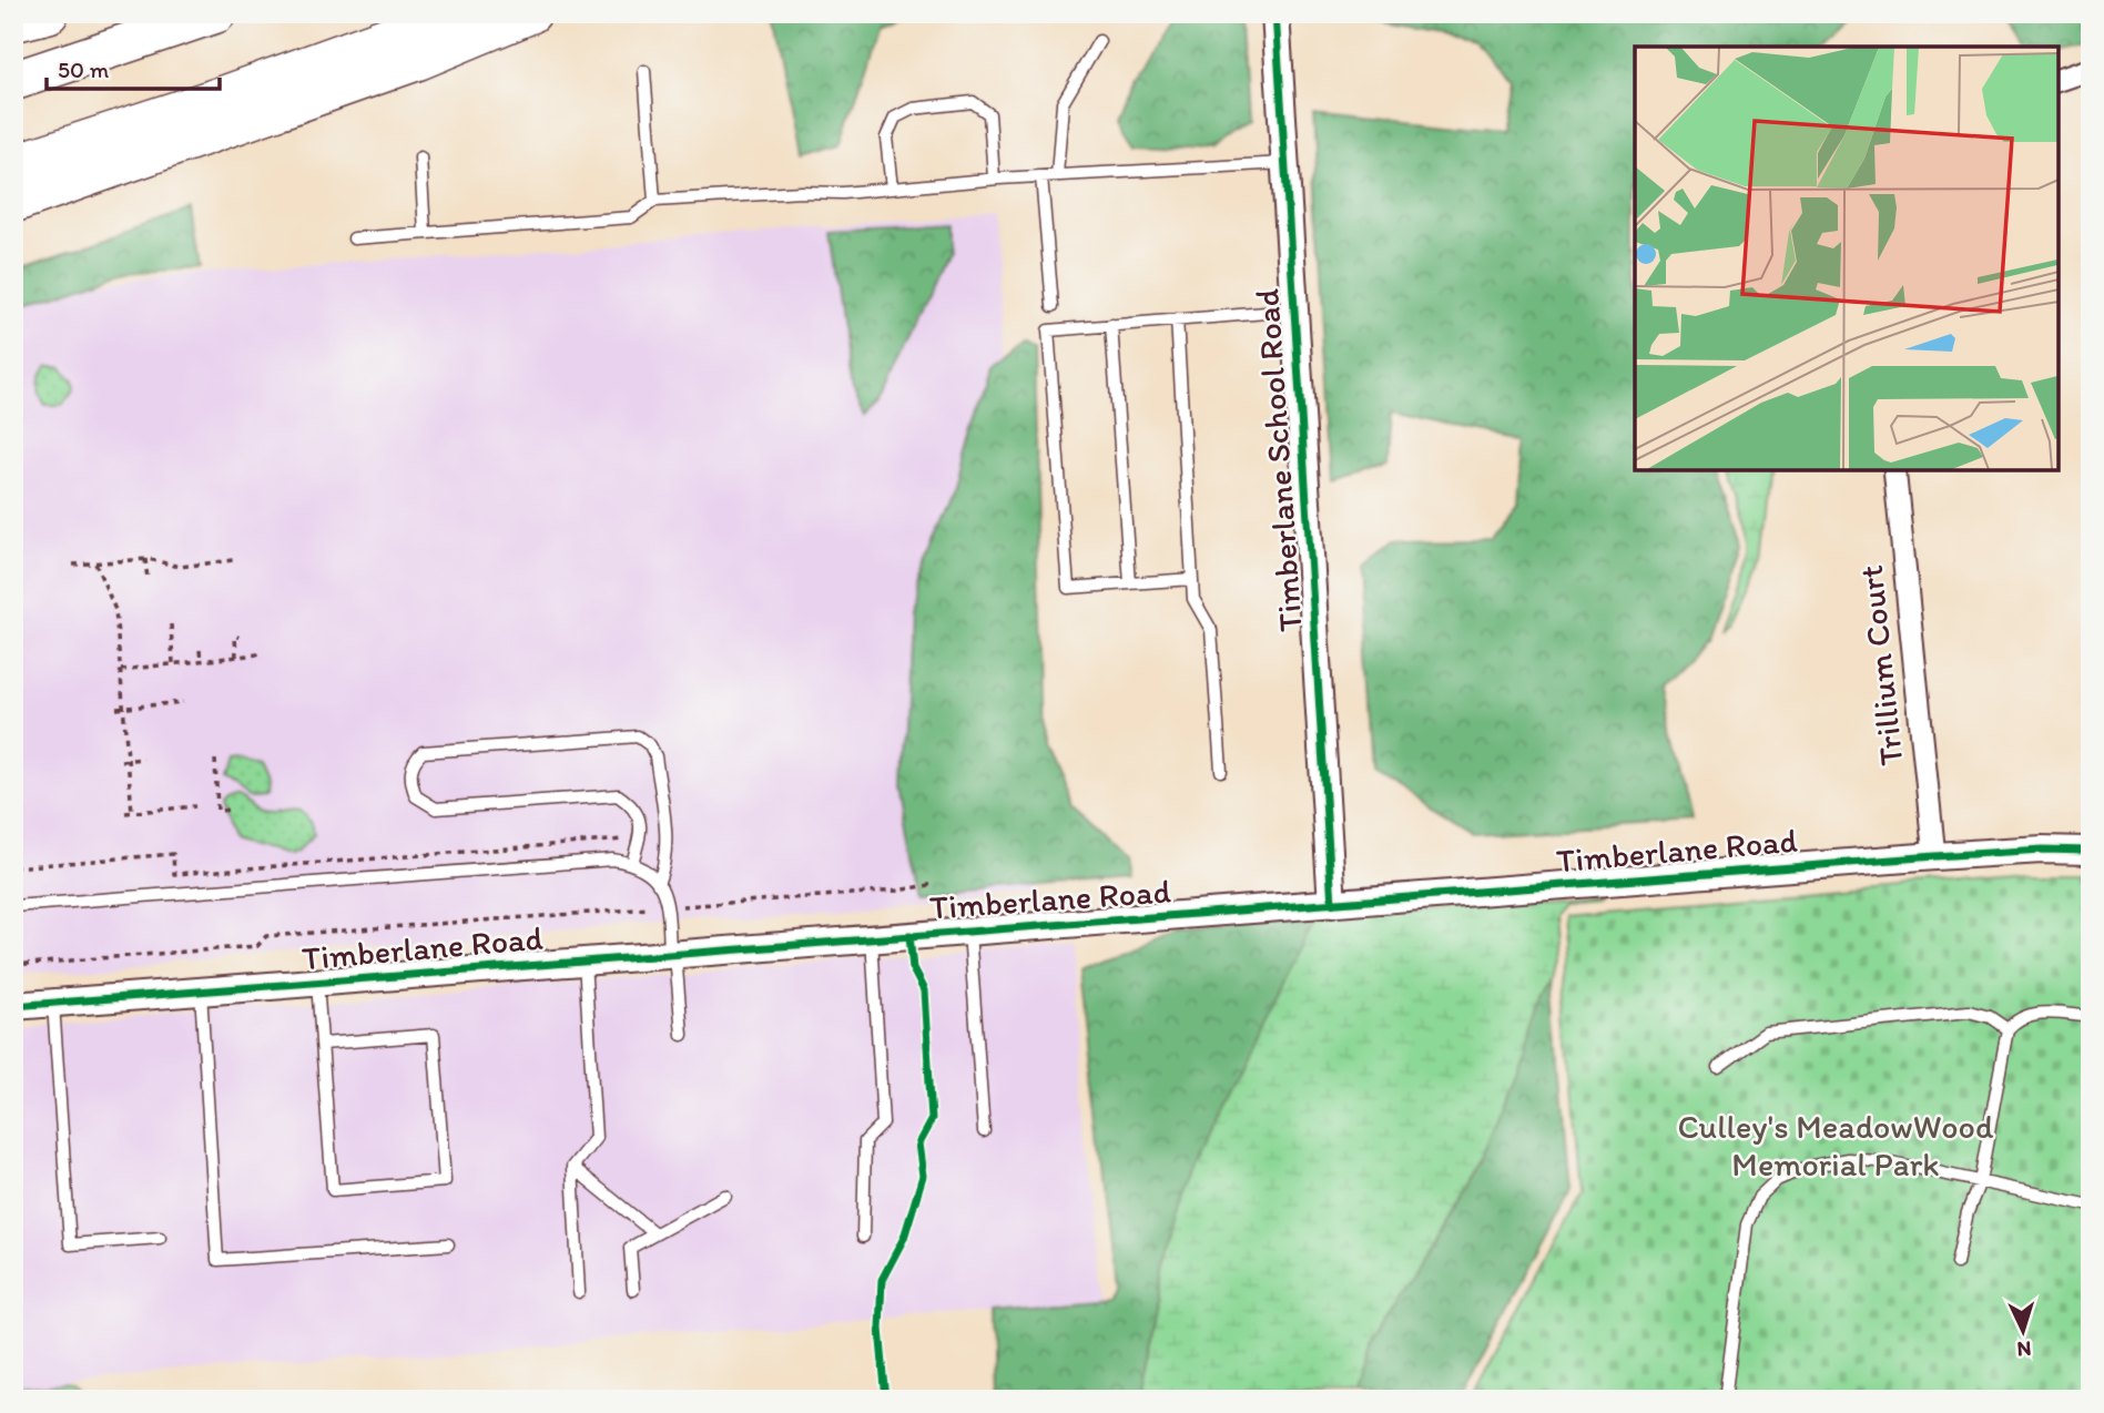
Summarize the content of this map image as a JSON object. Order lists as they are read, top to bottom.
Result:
{
  "streets": {
    "street": ["Timberlane School Road", "Trillium Court", "Timberlane Road"]
  },
  "crossings": [
    ["Timberlane School Road", "Timberlane Road"],
    ["Trillium Court", "Timberlane Road"]
  ],
  "parks": ["Culley's MeadowWood Memorial Park"],
  "scale_bar": "50 m",
  "north": "bottom"
}
